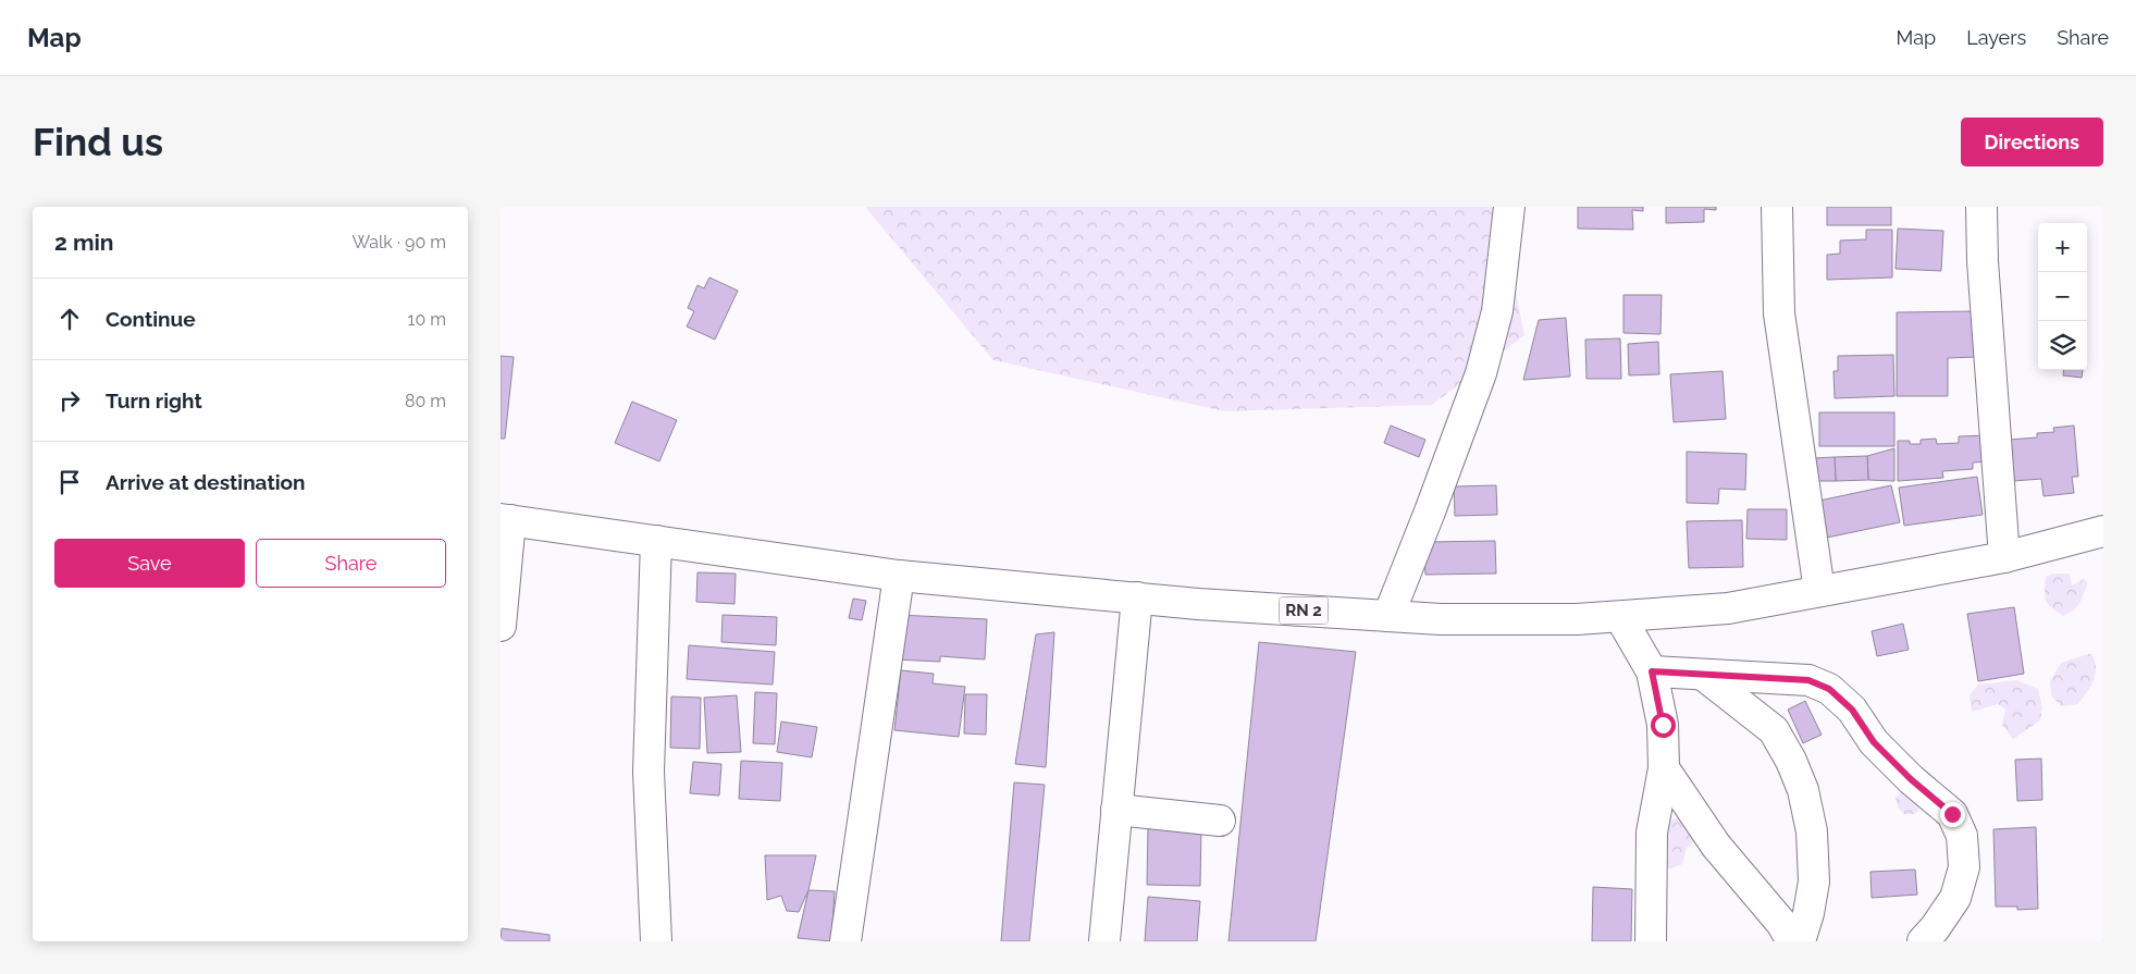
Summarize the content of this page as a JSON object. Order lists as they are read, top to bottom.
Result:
{
  "streets": {
    "main road": ["RN 2"]
  },
  "page": {
    "header": "Map",
    "nav": ["Map", "Layers", "Share"],
    "buttons": [
      "Directions",
      ["Save", "Share"]
    ],
    "title": "Find us",
    "heading": ["2 min", "Walk · 90 m"],
    "map_buttons": ["+", "−"],
    "list": [
      ["Continue", "10 m"],
      ["Turn right", "80 m"],
      "Arrive at destination"
    ]
  }
}
